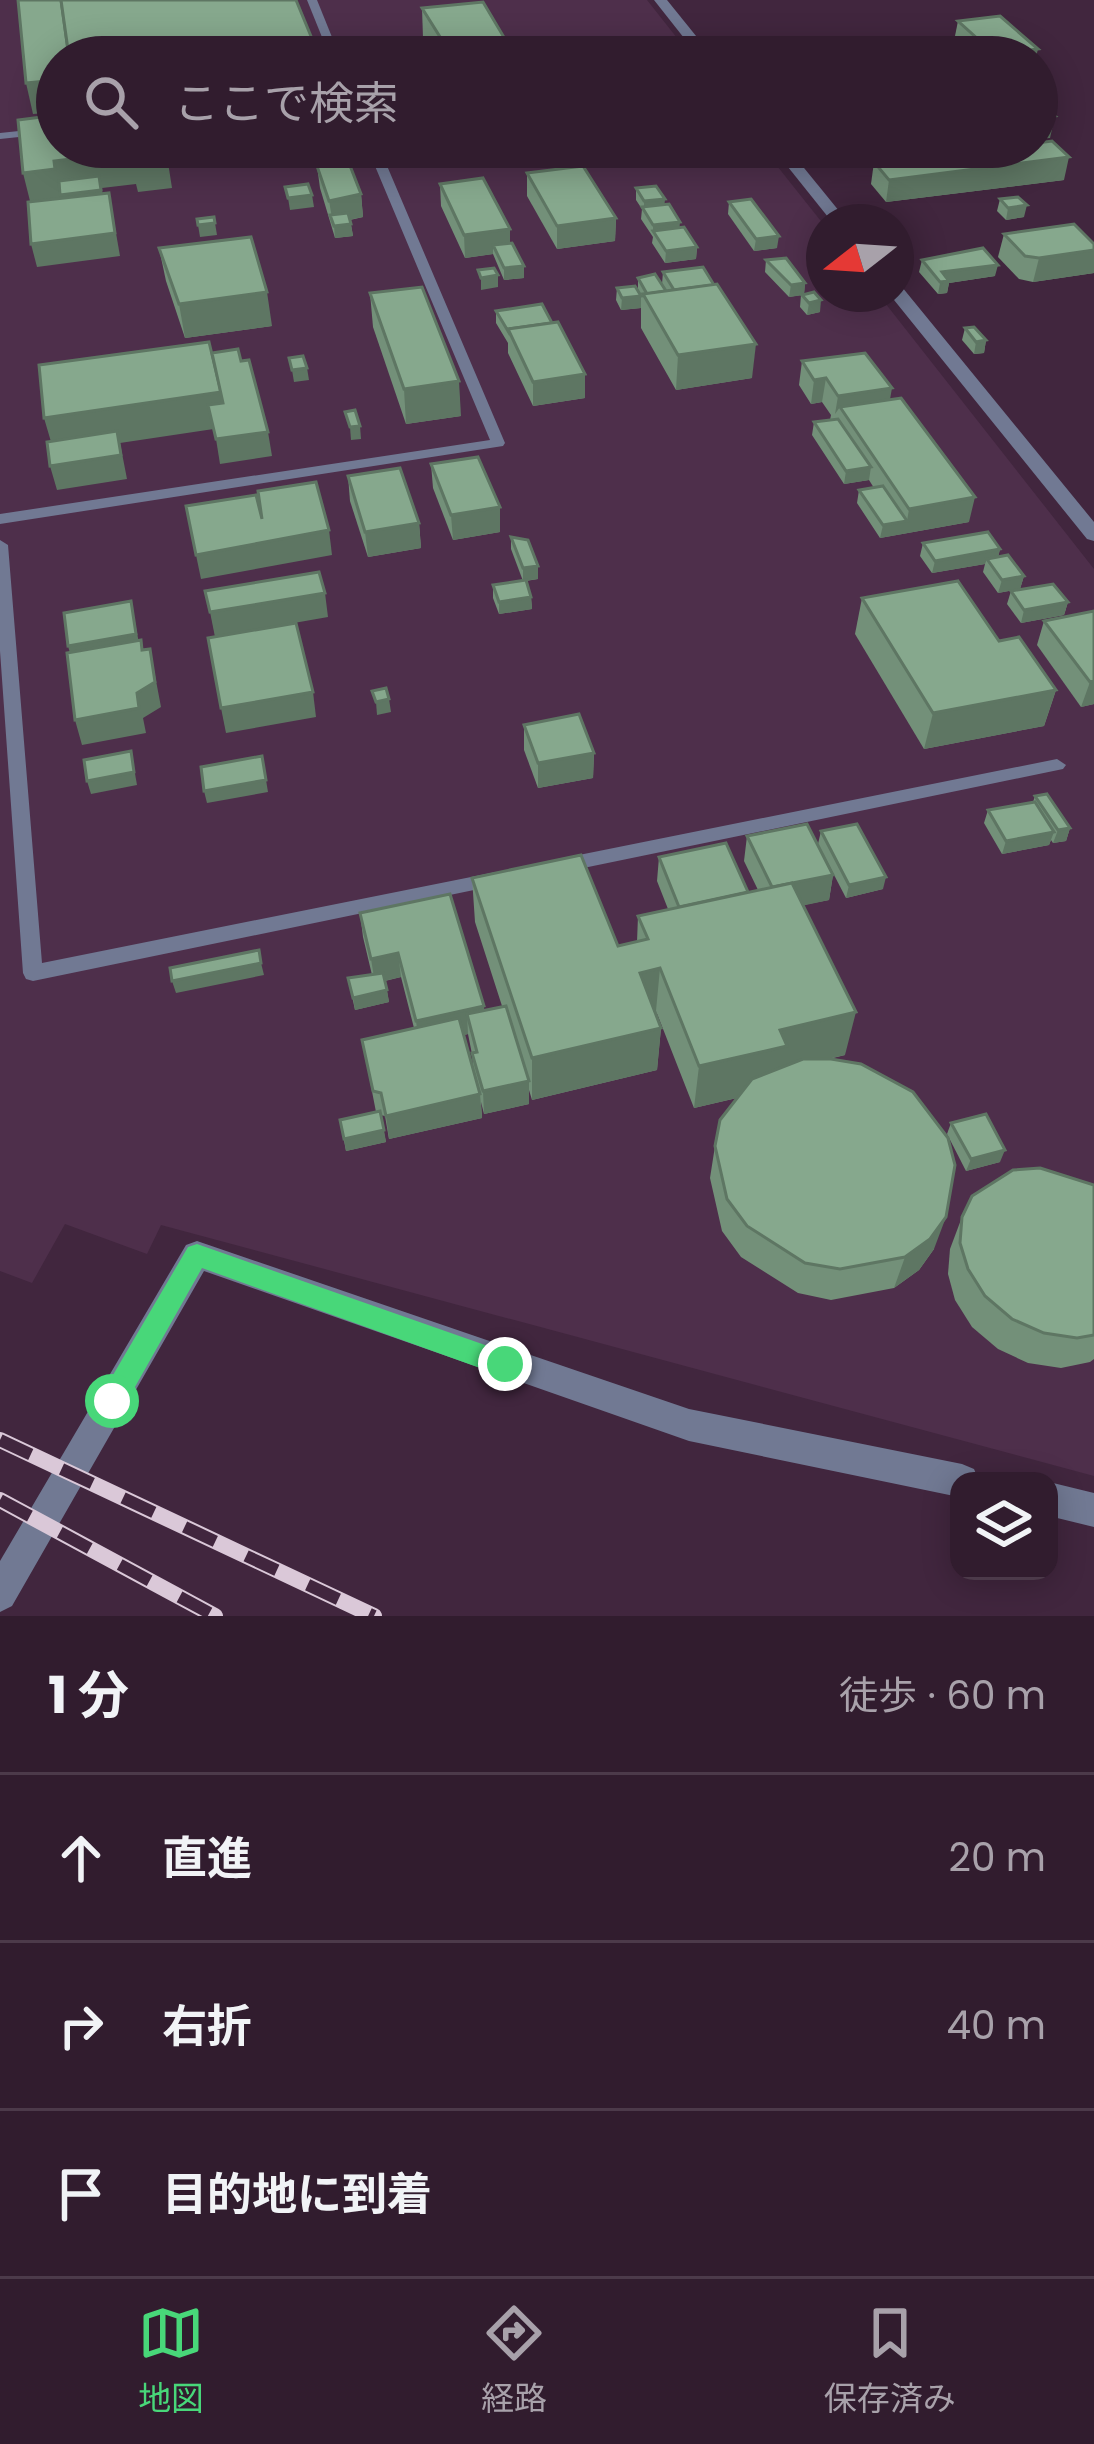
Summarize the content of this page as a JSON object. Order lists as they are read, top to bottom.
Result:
{
  "north": "left",
  "page": {
    "search": "ここで検索",
    "heading": ["1 分", "徒歩 · 60 m"],
    "list": [
      ["直進", "20 m"],
      ["右折", "40 m"],
      "目的地に到着"
    ],
    "nav": ["地図", "経路", "保存済み"]
  }
}
